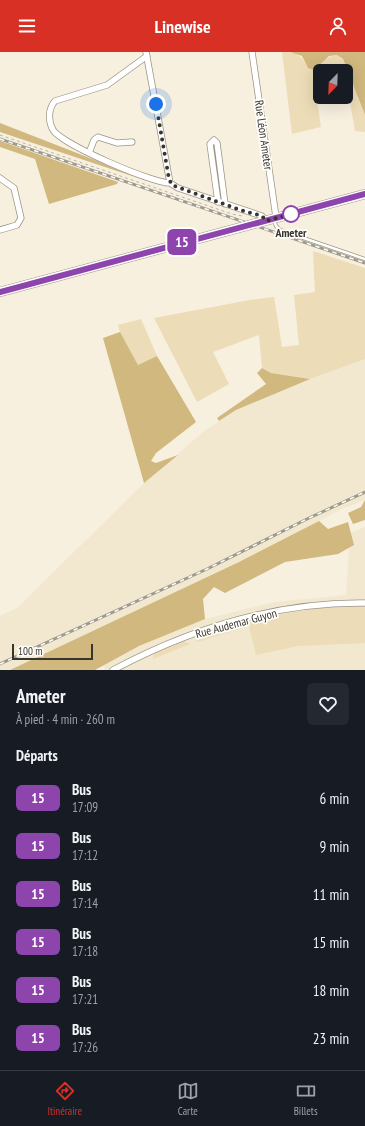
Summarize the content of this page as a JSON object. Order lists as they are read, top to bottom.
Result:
{
  "streets": {
    "street": ["Rue Léon Ameter", "Rue Audemar Guyon"]
  },
  "places": ["Ameter"],
  "lines": ["bus line 15"],
  "scale_bar": "100 m",
  "north": "bottom left",
  "page": {
    "header": "Linewise",
    "on_map": "15",
    "scale": "100 m",
    "heading": [
      ["Ameter", "À pied · 4 min · 260 m"],
      "Départs"
    ],
    "list": [
      {
        "mark": "15",
        "name": "Bus",
        "note": "17:09",
        "value": "6 min"
      },
      {
        "mark": "15",
        "name": "Bus",
        "note": "17:12",
        "value": "9 min"
      },
      {
        "mark": "15",
        "name": "Bus",
        "note": "17:14",
        "value": "11 min"
      },
      {
        "mark": "15",
        "name": "Bus",
        "note": "17:18",
        "value": "15 min"
      },
      {
        "mark": "15",
        "name": "Bus",
        "note": "17:21",
        "value": "18 min"
      },
      {
        "mark": "15",
        "name": "Bus",
        "note": "17:26",
        "value": "23 min"
      }
    ],
    "tabs": ["Itinéraire", "Carte", "Billets"]
  }
}
